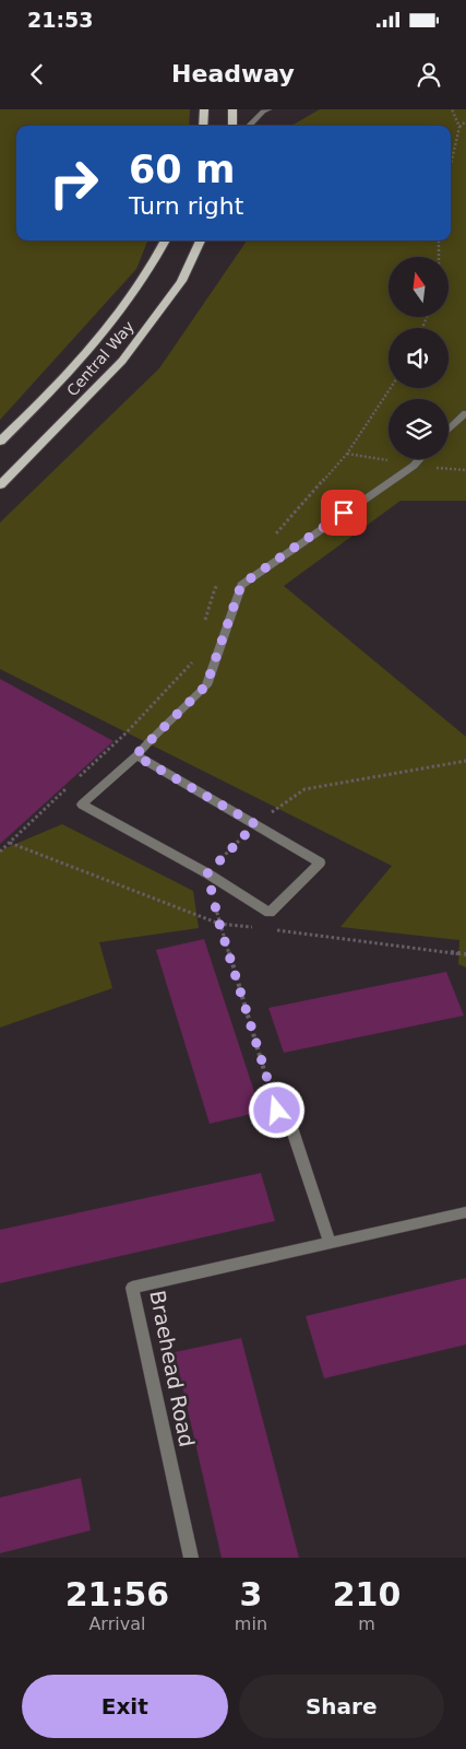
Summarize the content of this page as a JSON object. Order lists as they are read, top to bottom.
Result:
{
  "streets": {
    "main road": ["Central Way"],
    "street": ["Braehead Road"]
  },
  "north": "top",
  "page": {
    "status": "21:53",
    "header": "Headway",
    "turn": ["60 m", "Turn right"],
    "eta": [
      "21:56",
      "Arrival",
      "3",
      "min",
      "210",
      "m"
    ],
    "buttons": ["Exit", "Share"]
  }
}
